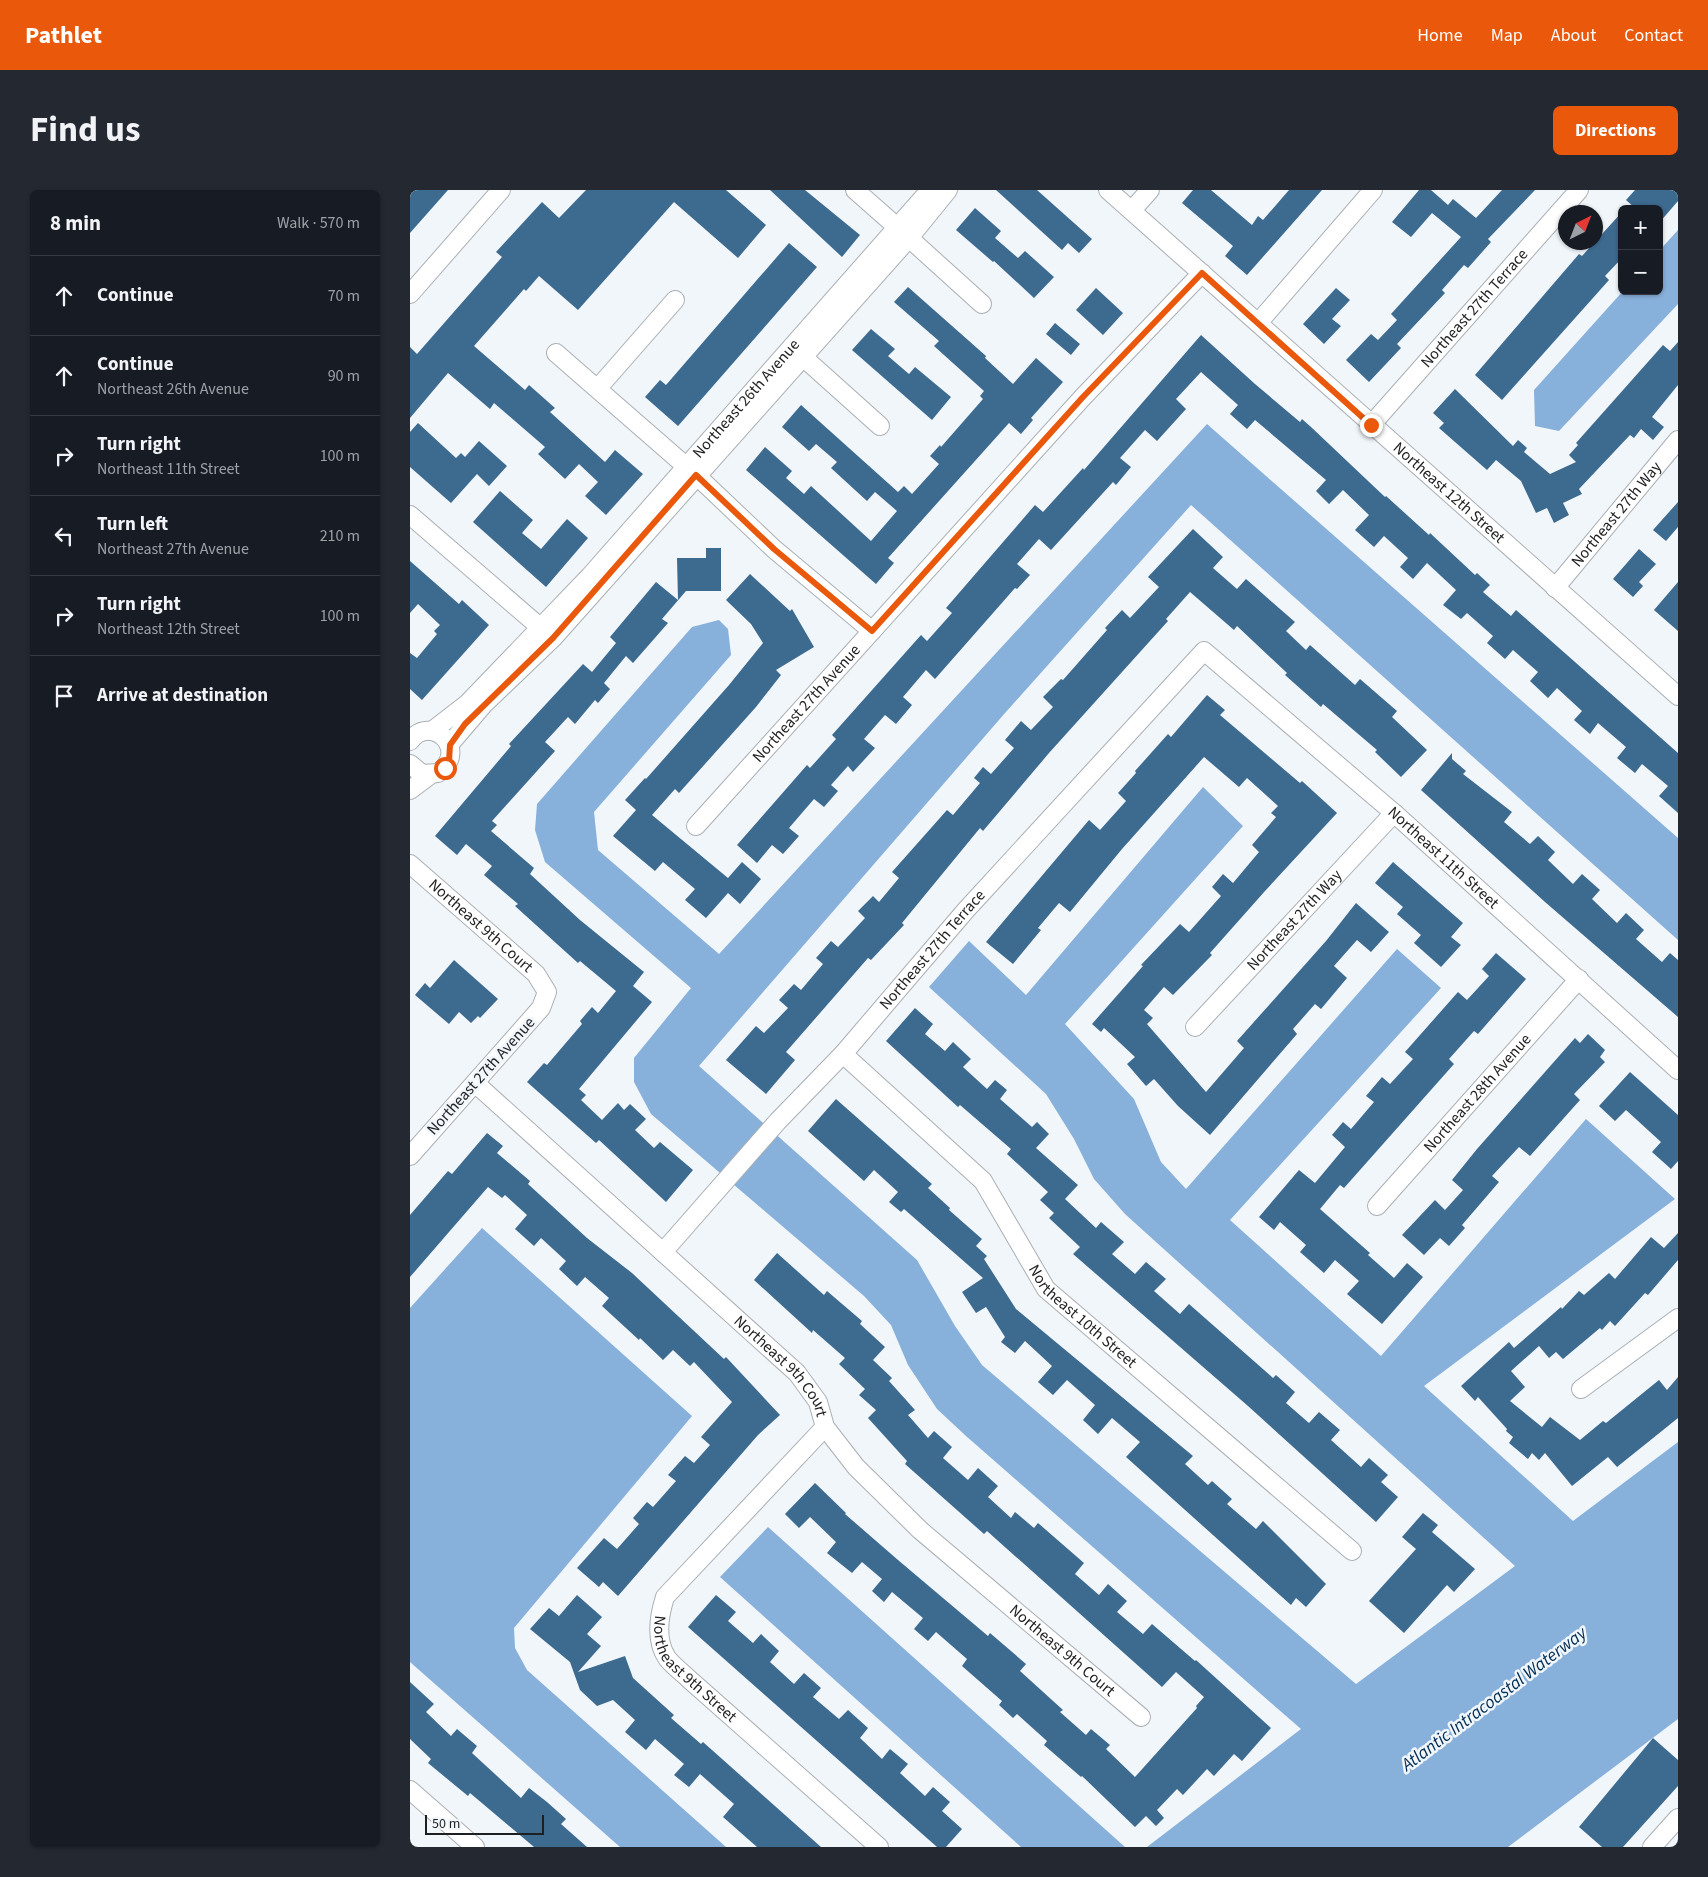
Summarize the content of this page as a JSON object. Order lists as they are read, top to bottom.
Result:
{
  "streets": {
    "street": [
      "Northeast 27th Terrace",
      "Northeast 26th Avenue",
      "Northeast 12th Street",
      "Northeast 27th Way",
      "Northeast 27th Avenue",
      "Northeast 11th Street",
      "Northeast 9th Court",
      "Northeast 28th Avenue",
      "Northeast 10th Street",
      "Northeast 9th Street"
    ]
  },
  "crossings": [
    ["Northeast 27th Terrace", "Northeast 12th Street"],
    ["Northeast 27th Terrace", "Northeast 11th Street"],
    ["Northeast 27th Terrace", "Northeast 9th Court"],
    ["Northeast 27th Terrace", "Northeast 10th Street"],
    ["Northeast 12th Street", "Northeast 27th Way"],
    ["Northeast 12th Street", "Northeast 27th Avenue"],
    ["Northeast 27th Way", "Northeast 11th Street"],
    ["Northeast 27th Avenue", "Northeast 9th Court"],
    ["Northeast 11th Street", "Northeast 28th Avenue"],
    ["Northeast 9th Court", "Northeast 9th Street"]
  ],
  "water": ["Atlantic Intracoastal Waterway"],
  "scale_bar": "50 m",
  "north": "top right",
  "page": {
    "header": "Pathlet",
    "nav": [
      "Home",
      "Map",
      "About",
      "Contact"
    ],
    "title": "Find us",
    "buttons": "Directions",
    "heading": ["8 min", "Walk · 570 m"],
    "map_buttons": ["+", "−"],
    "list": [
      ["Continue", "70 m"],
      ["Continue", "Northeast 26th Avenue", "90 m"],
      ["Turn right", "Northeast 11th Street", "100 m"],
      ["Turn left", "Northeast 27th Avenue", "210 m"],
      ["Turn right", "Northeast 12th Street", "100 m"],
      "Arrive at destination"
    ],
    "scale": "50 m"
  }
}
